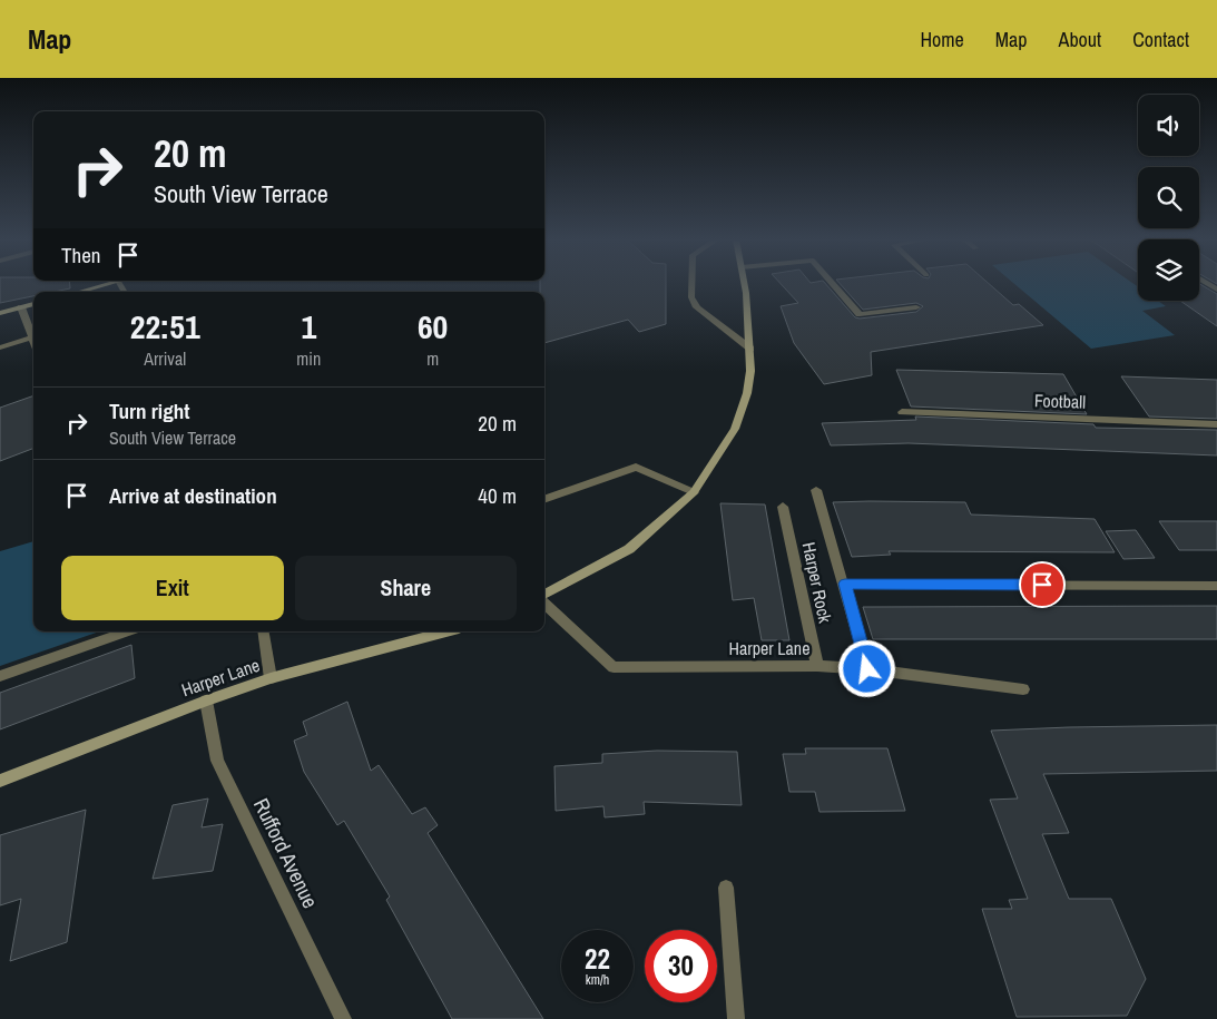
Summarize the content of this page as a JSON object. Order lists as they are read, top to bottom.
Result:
{
  "streets": {
    "street": [
      "Football",
      "Harper Rock",
      "Harper Lane",
      "Rufford Avenue"
    ]
  },
  "crossings": [
    ["Harper Rock", "Harper Lane"],
    ["Harper Lane", "Rufford Avenue"]
  ],
  "page": {
    "header": "Map",
    "nav": [
      "Home",
      "Map",
      "About",
      "Contact"
    ],
    "turn": ["20 m", "South View Terrace"],
    "then": "Then",
    "eta": [
      "22:51",
      "Arrival",
      "1",
      "min",
      "60",
      "m"
    ],
    "list": [
      {
        "name": "Turn right",
        "note": "South View Terrace",
        "value": "20 m"
      },
      {
        "name": "Arrive at destination",
        "value": "40 m"
      }
    ],
    "buttons": ["Exit", "Share"],
    "speed": "22 km/h",
    "limit": "30"
  }
}
